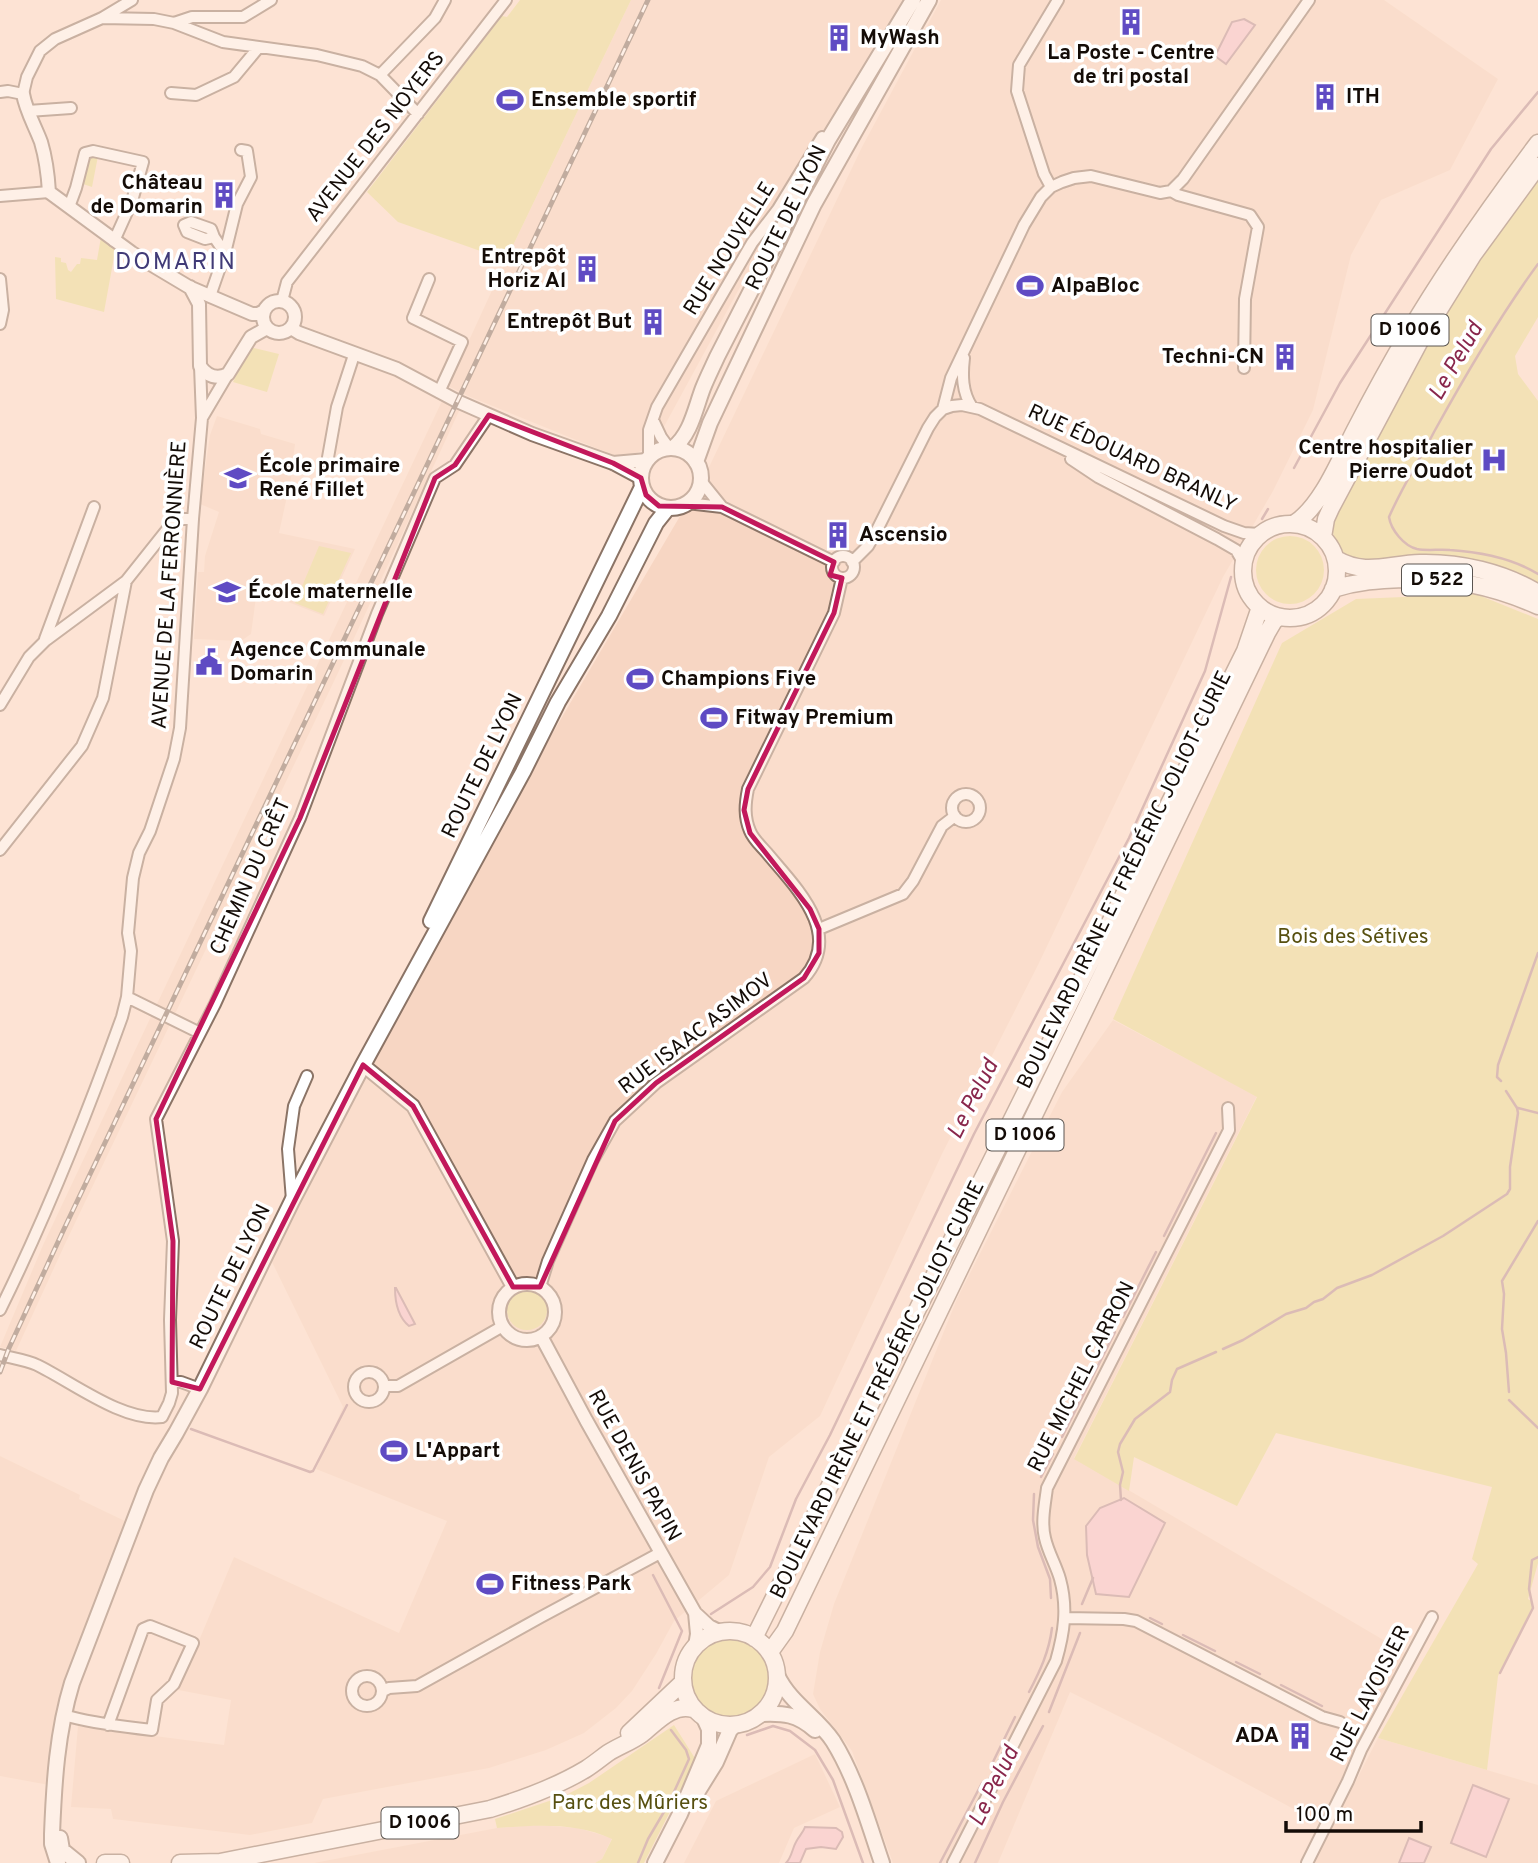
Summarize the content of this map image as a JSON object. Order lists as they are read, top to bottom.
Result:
{
  "streets": {
    "main road": [
      "ROUTE DE LYON",
      "D 1006",
      "D 522",
      "BOULEVARD IRÈNE ET FRÉDÉRIC JOLIOT-CURIE"
    ],
    "street": [
      "AVENUE DES NOYERS",
      "RUE NOUVELLE",
      "RUE ÉDOUARD BRANLY",
      "AVENUE DE LA FERRONNIÈRE",
      "CHEMIN DU CRÊT",
      "RUE ISAAC ASIMOV",
      "RUE MICHEL CARRON",
      "RUE DENIS PAPIN",
      "RUE LAVOISIER"
    ]
  },
  "crossings": [
    ["AVENUE DES NOYERS", "AVENUE DE LA FERRONNIÈRE"],
    ["ROUTE DE LYON", "RUE NOUVELLE"],
    ["D 1006", "RUE ÉDOUARD BRANLY"],
    ["D 1006", "D 522"],
    ["D 1006", "BOULEVARD IRÈNE ET FRÉDÉRIC JOLIOT-CURIE"],
    ["D 1006", "RUE DENIS PAPIN"],
    ["RUE ÉDOUARD BRANLY", "D 522"],
    ["RUE ÉDOUARD BRANLY", "BOULEVARD IRÈNE ET FRÉDÉRIC JOLIOT-CURIE"],
    ["D 522", "BOULEVARD IRÈNE ET FRÉDÉRIC JOLIOT-CURIE"],
    ["BOULEVARD IRÈNE ET FRÉDÉRIC JOLIOT-CURIE", "RUE DENIS PAPIN"],
    ["RUE ISAAC ASIMOV", "RUE DENIS PAPIN"]
  ],
  "districts": ["DOMARIN"],
  "water": ["Le Pelud"],
  "parks": ["Bois des Sétives", "Parc des Mûriers"],
  "places": {
    "building": [
      "La Poste - Centre de tri postal",
      "MyWash",
      "ITH",
      "Château de Domarin",
      "Entrepôt Horiz Al",
      "Entrepôt But",
      "Techni-CN",
      "Ascensio",
      "ADA"
    ],
    "sports": [
      "Ensemble sportif",
      "AlpaBloc",
      "Champions Five",
      "Fitway Premium",
      "L'Appart",
      "Fitness Park"
    ],
    "hospital": ["Centre hospitalier Pierre Oudot"],
    "school or university": ["École primaire René Fillet", "École maternelle"],
    "public building": ["Agence Communale Domarin"]
  },
  "scale_bar": "100 m"
}
